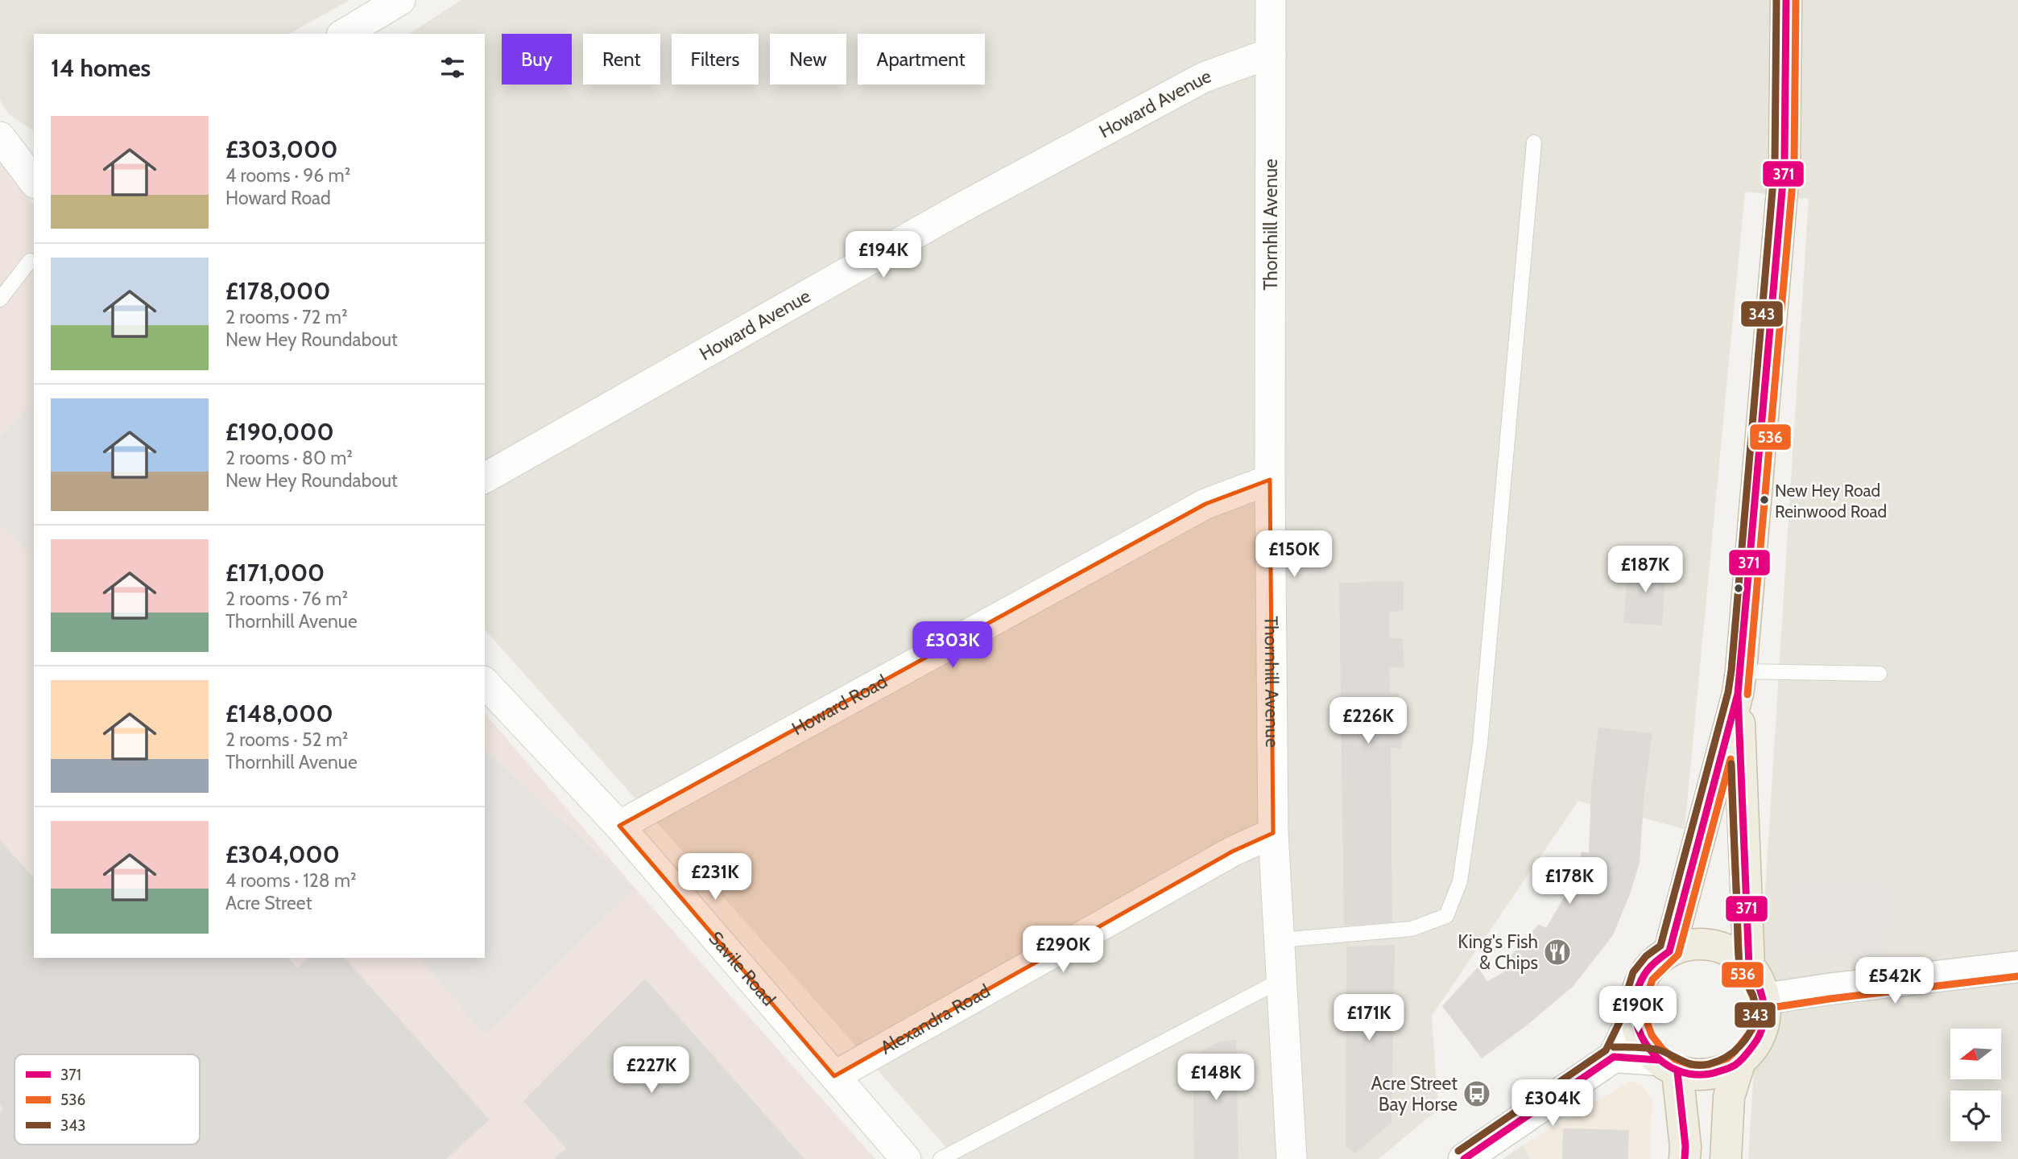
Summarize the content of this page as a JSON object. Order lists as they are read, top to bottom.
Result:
{
  "streets": {
    "street": [
      "Howard Avenue",
      "Thornhill Avenue",
      "Howard Road",
      "Savile Road",
      "Alexandra Road"
    ]
  },
  "crossings": [
    ["Howard Avenue", "Thornhill Avenue"],
    ["Thornhill Avenue", "Howard Road"],
    ["Thornhill Avenue", "Alexandra Road"],
    ["Howard Road", "Savile Road"],
    ["Savile Road", "Alexandra Road"]
  ],
  "places": {
    "other": ["New Hey Road Reinwood Road"],
    "restaurant": ["King's Fish & Chips"],
    "bus stop": ["Acre Street Bay Horse"]
  },
  "lines": ["transit line 371", "transit line 536", "transit line 343"],
  "legend": ["371", "536", "343"],
  "north": "left",
  "page": {
    "chip": [
      "Buy",
      "Rent",
      "Filters",
      "New",
      "Apartment"
    ],
    "heading": "14 homes",
    "list": [
      {
        "name": "£303,000",
        "note": "4 rooms · 96 m² · Howard Road"
      },
      {
        "name": "£178,000",
        "note": "2 rooms · 72 m² · New Hey Roundabout"
      },
      {
        "name": "£190,000",
        "note": "2 rooms · 80 m² · New Hey Roundabout"
      },
      {
        "name": "£171,000",
        "note": "2 rooms · 76 m² · Thornhill Avenue"
      },
      {
        "name": "£148,000",
        "note": "2 rooms · 52 m² · Thornhill Avenue"
      },
      {
        "name": "£304,000",
        "note": "4 rooms · 128 m² · Acre Street"
      }
    ],
    "price": [
      "£194K",
      "£150K",
      "£187K",
      "£303K",
      "£226K",
      "£231K",
      "£178K",
      "£290K",
      "£542K",
      "£190K",
      "£171K",
      "£227K",
      "£148K",
      "£304K"
    ]
  }
}
